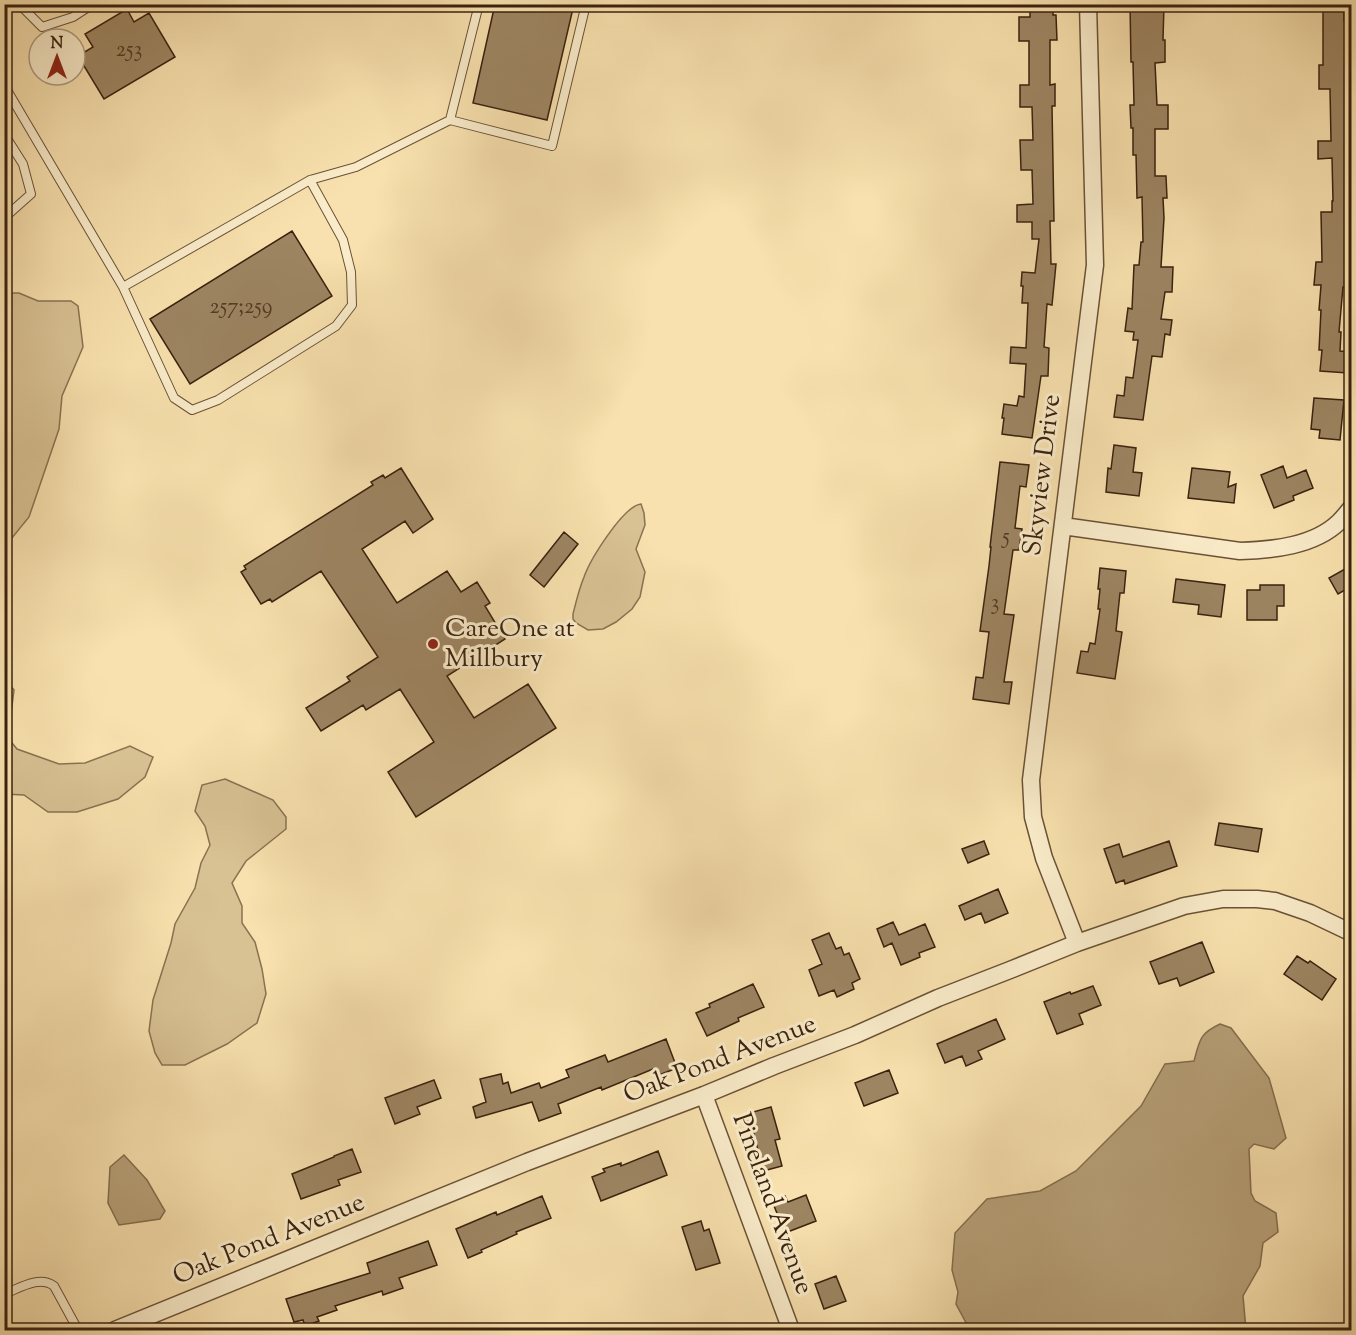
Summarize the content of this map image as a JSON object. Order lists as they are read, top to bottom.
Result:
{
  "streets": {
    "street": ["Skyview Drive", "Oak Pond Avenue", "Pineland Avenue"]
  },
  "crossings": [
    ["Skyview Drive", "Oak Pond Avenue"],
    ["Oak Pond Avenue", "Pineland Avenue"]
  ],
  "places": ["CareOne at Millbury"],
  "house_numbers": [
    "253",
    "257;259",
    "5",
    "3"
  ],
  "north": "top"
}
